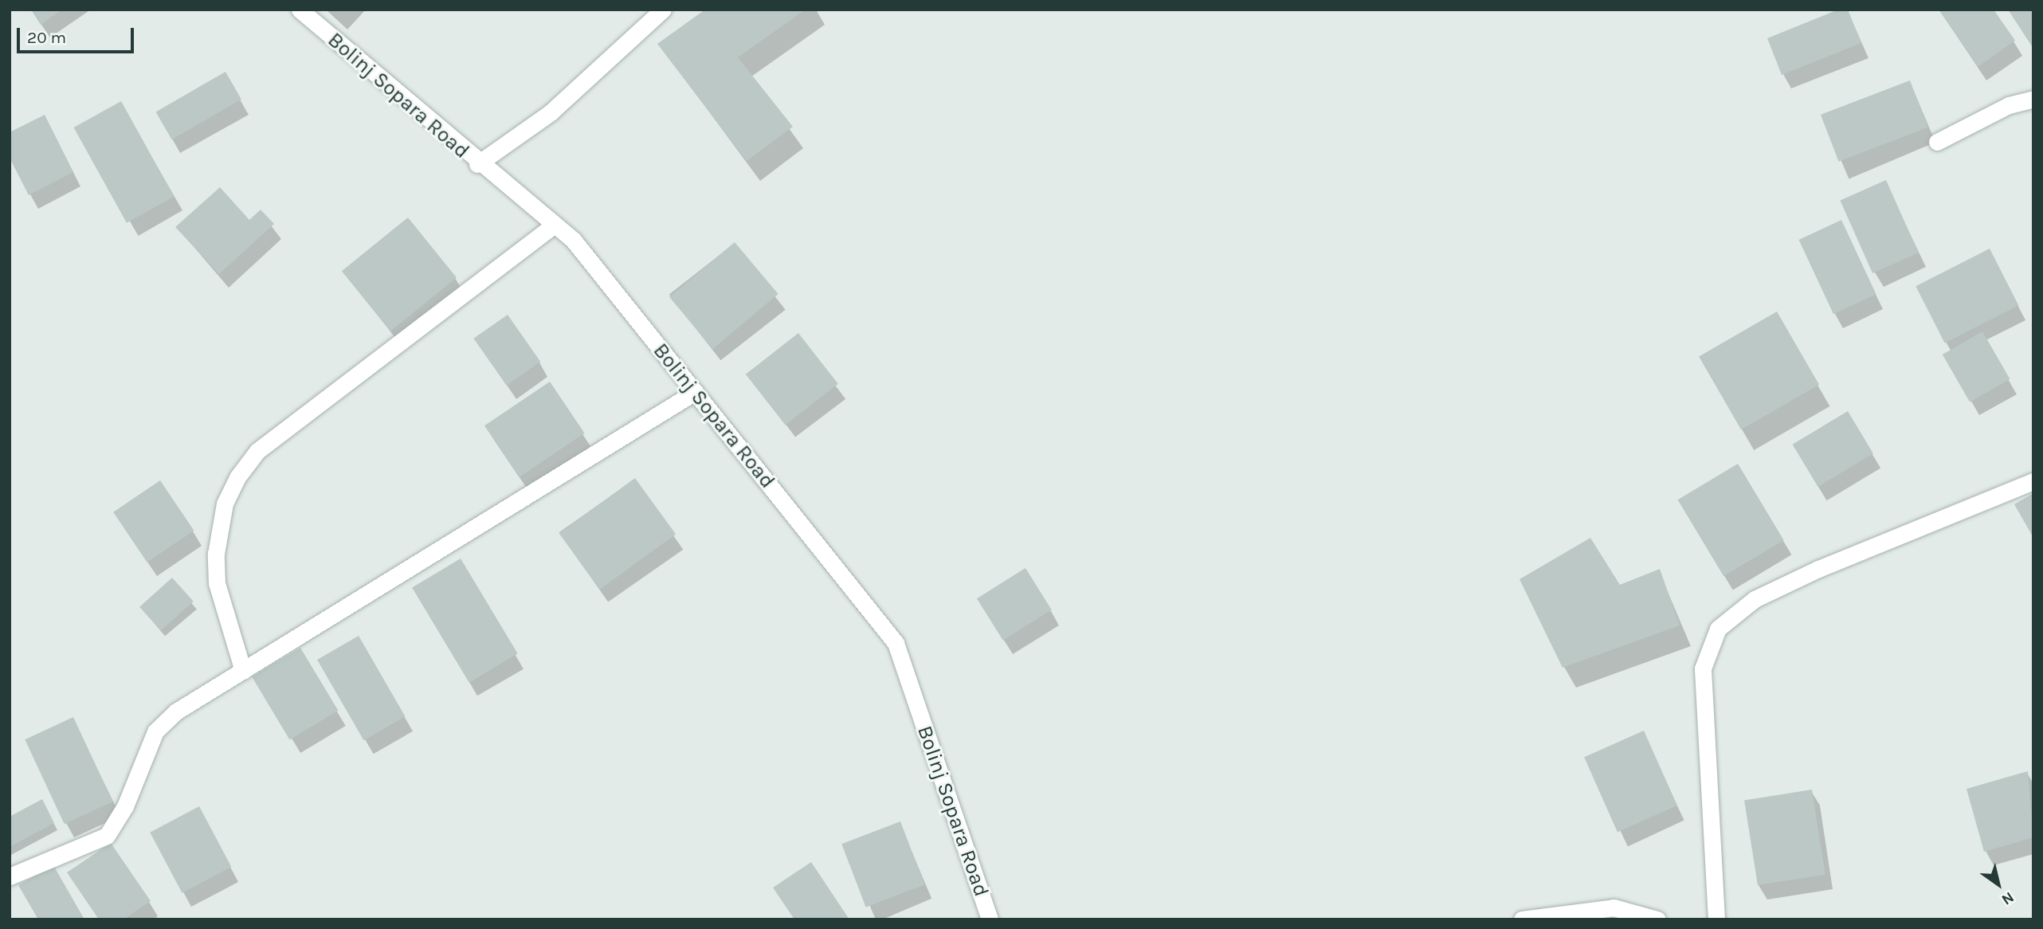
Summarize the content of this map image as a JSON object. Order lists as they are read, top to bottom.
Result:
{
  "streets": {
    "street": ["Bolinj Sopara Road"]
  },
  "scale_bar": "20 m",
  "north": "bottom right"
}
